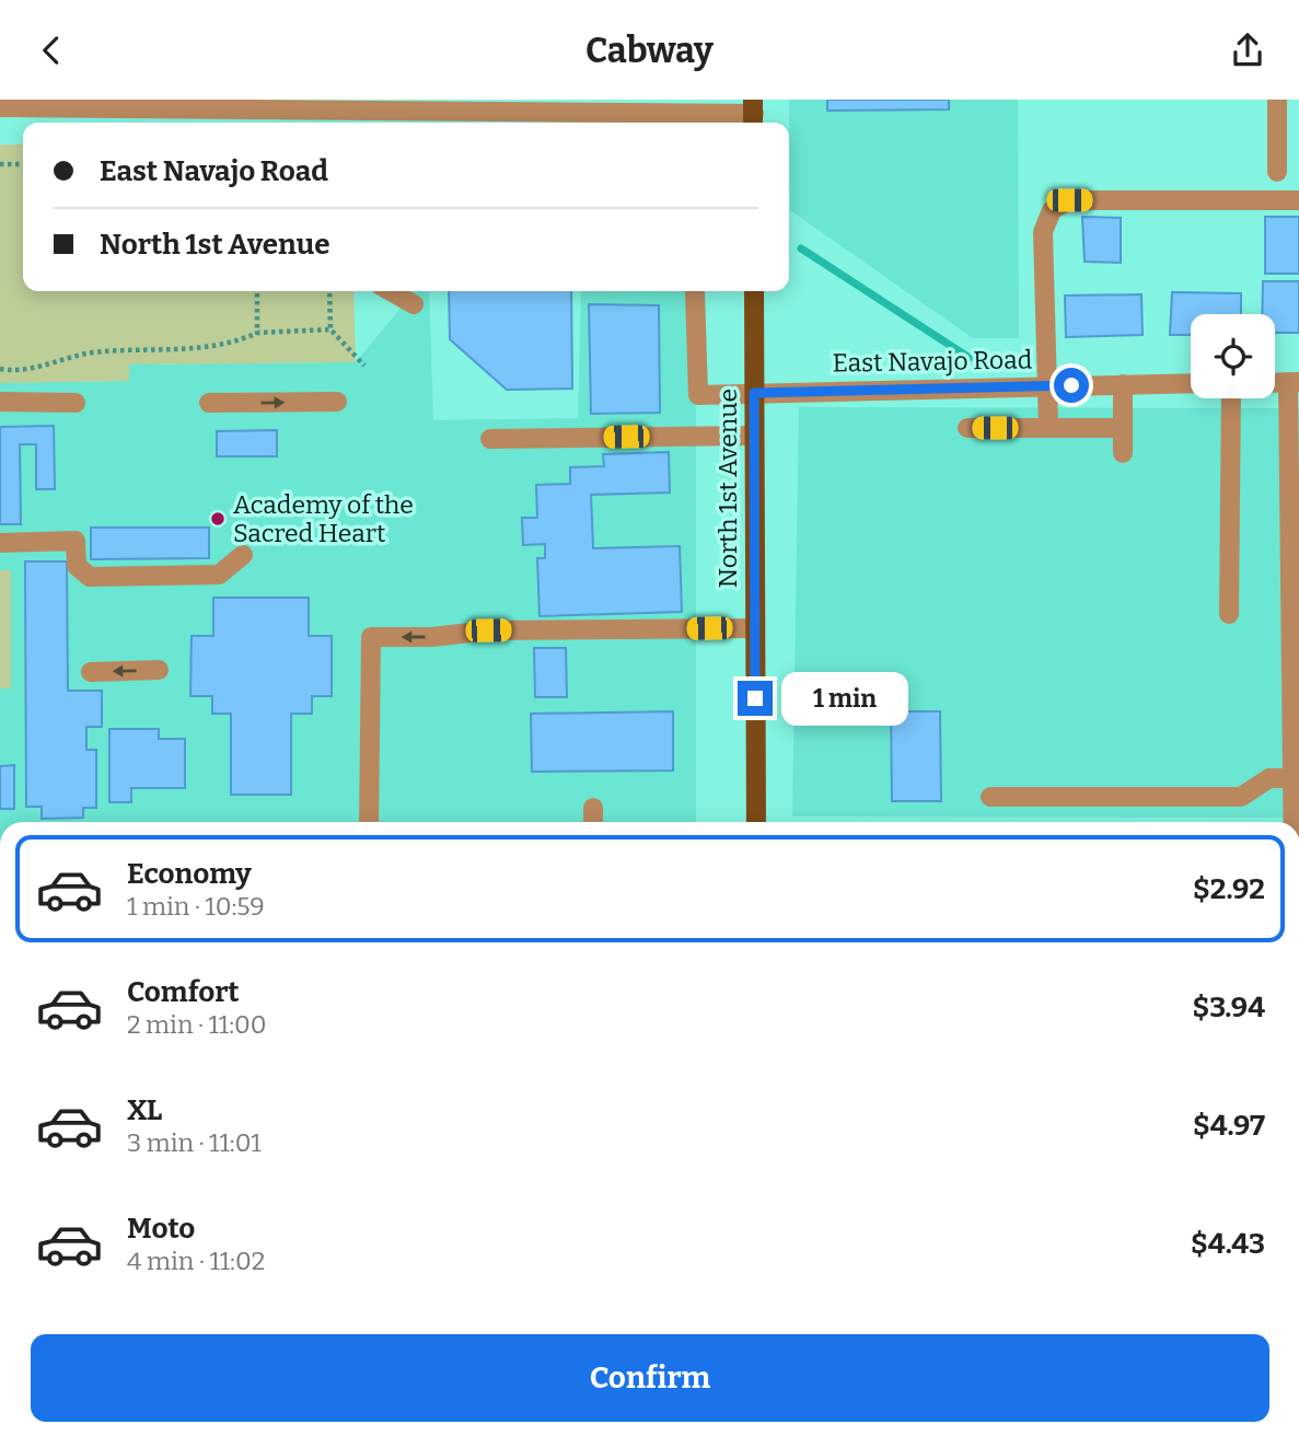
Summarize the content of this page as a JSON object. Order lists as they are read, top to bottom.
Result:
{
  "streets": {
    "main road": ["North 1st Avenue"],
    "street": ["East Navajo Road"]
  },
  "crossings": [
    ["East Navajo Road", "North 1st Avenue"]
  ],
  "places": ["Academy of the Sacred Heart"],
  "page": {
    "header": "Cabway",
    "banner": ["East Navajo Road", "North 1st Avenue"],
    "bubble": "1 min",
    "list": [
      {
        "name": "Economy",
        "note": "1 min · 10:59",
        "value": "$2.92"
      },
      {
        "name": "Comfort",
        "note": "2 min · 11:00",
        "value": "$3.94"
      },
      {
        "name": "XL",
        "note": "3 min · 11:01",
        "value": "$4.97"
      },
      {
        "name": "Moto",
        "note": "4 min · 11:02",
        "value": "$4.43"
      }
    ],
    "buttons": "Confirm"
  }
}
